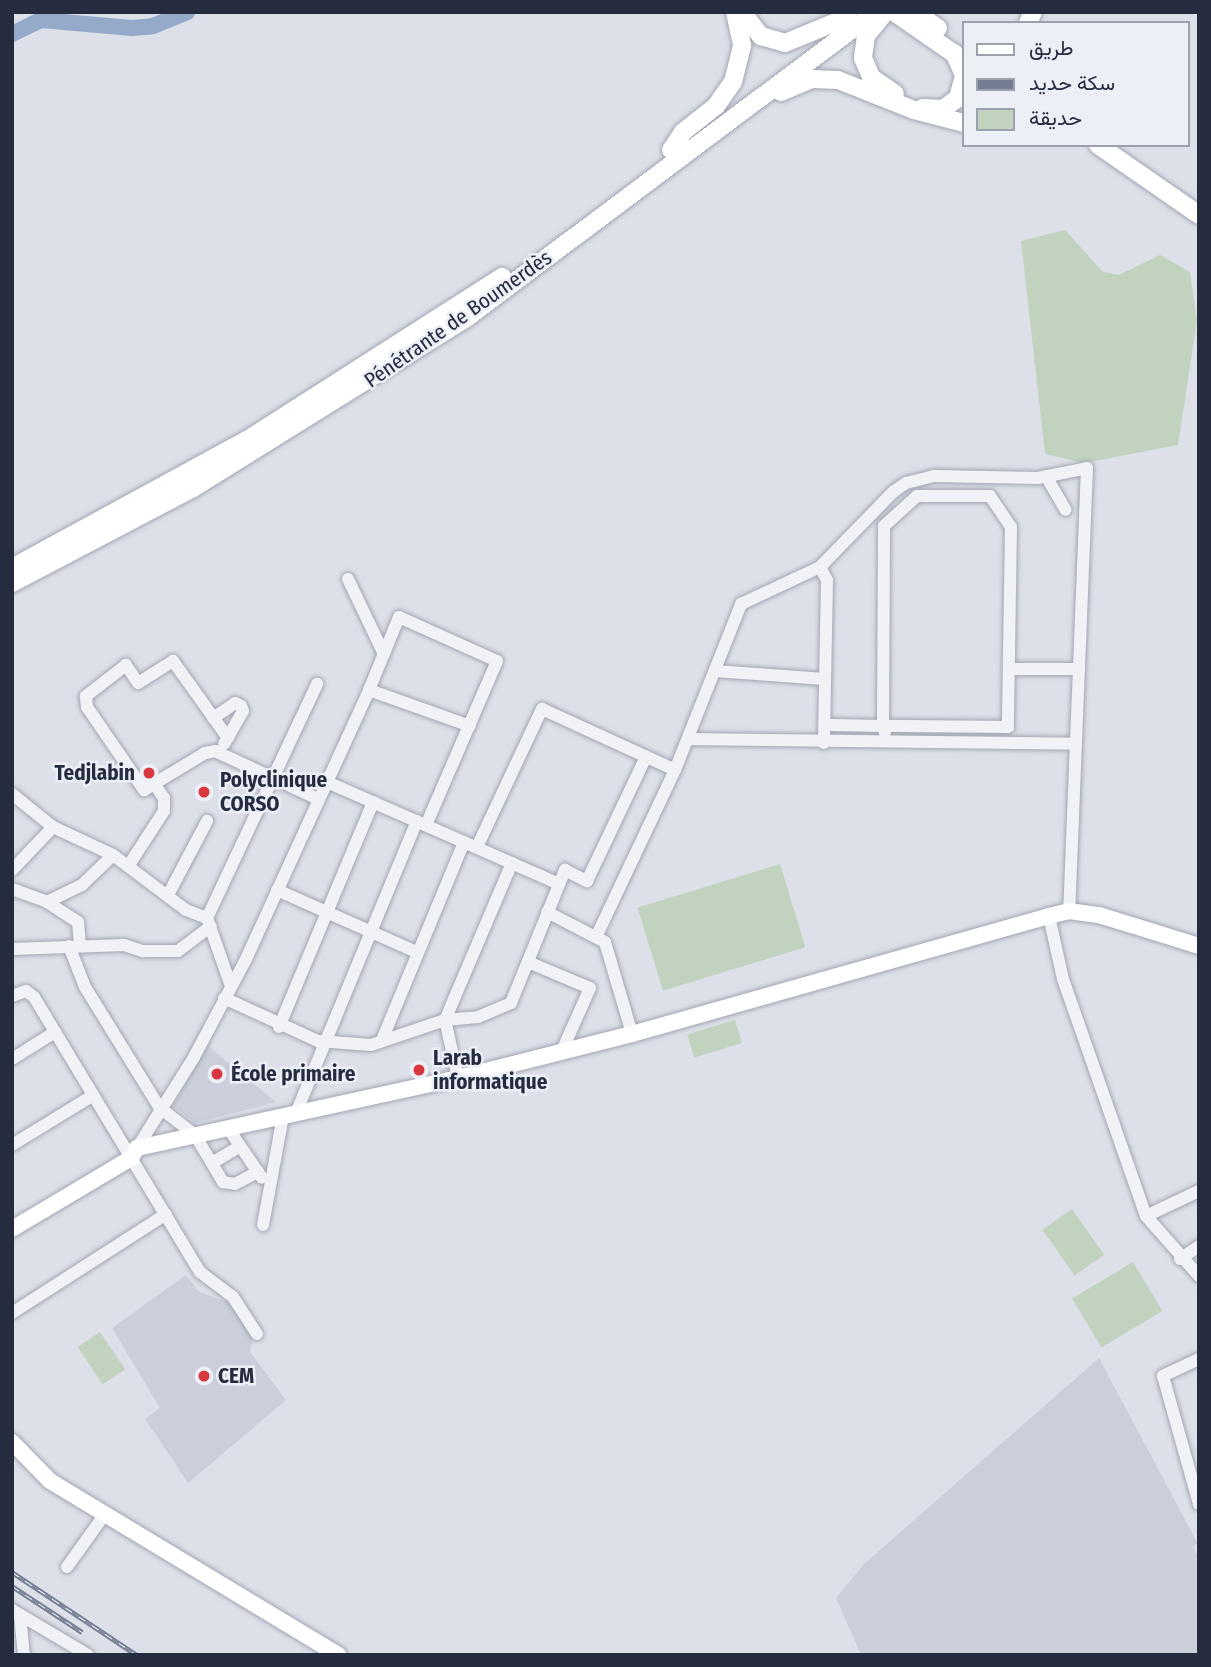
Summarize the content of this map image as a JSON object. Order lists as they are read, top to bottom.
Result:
{
  "streets": {
    "highway": ["Pénétrante de Boumerdès"]
  },
  "places": [
    "Tedjlabin",
    "Polyclinique CORSO",
    "Larab informatique",
    "École primaire",
    "CEM"
  ],
  "legend": ["طريق", "سكة حديد", "حديقة"]
}
